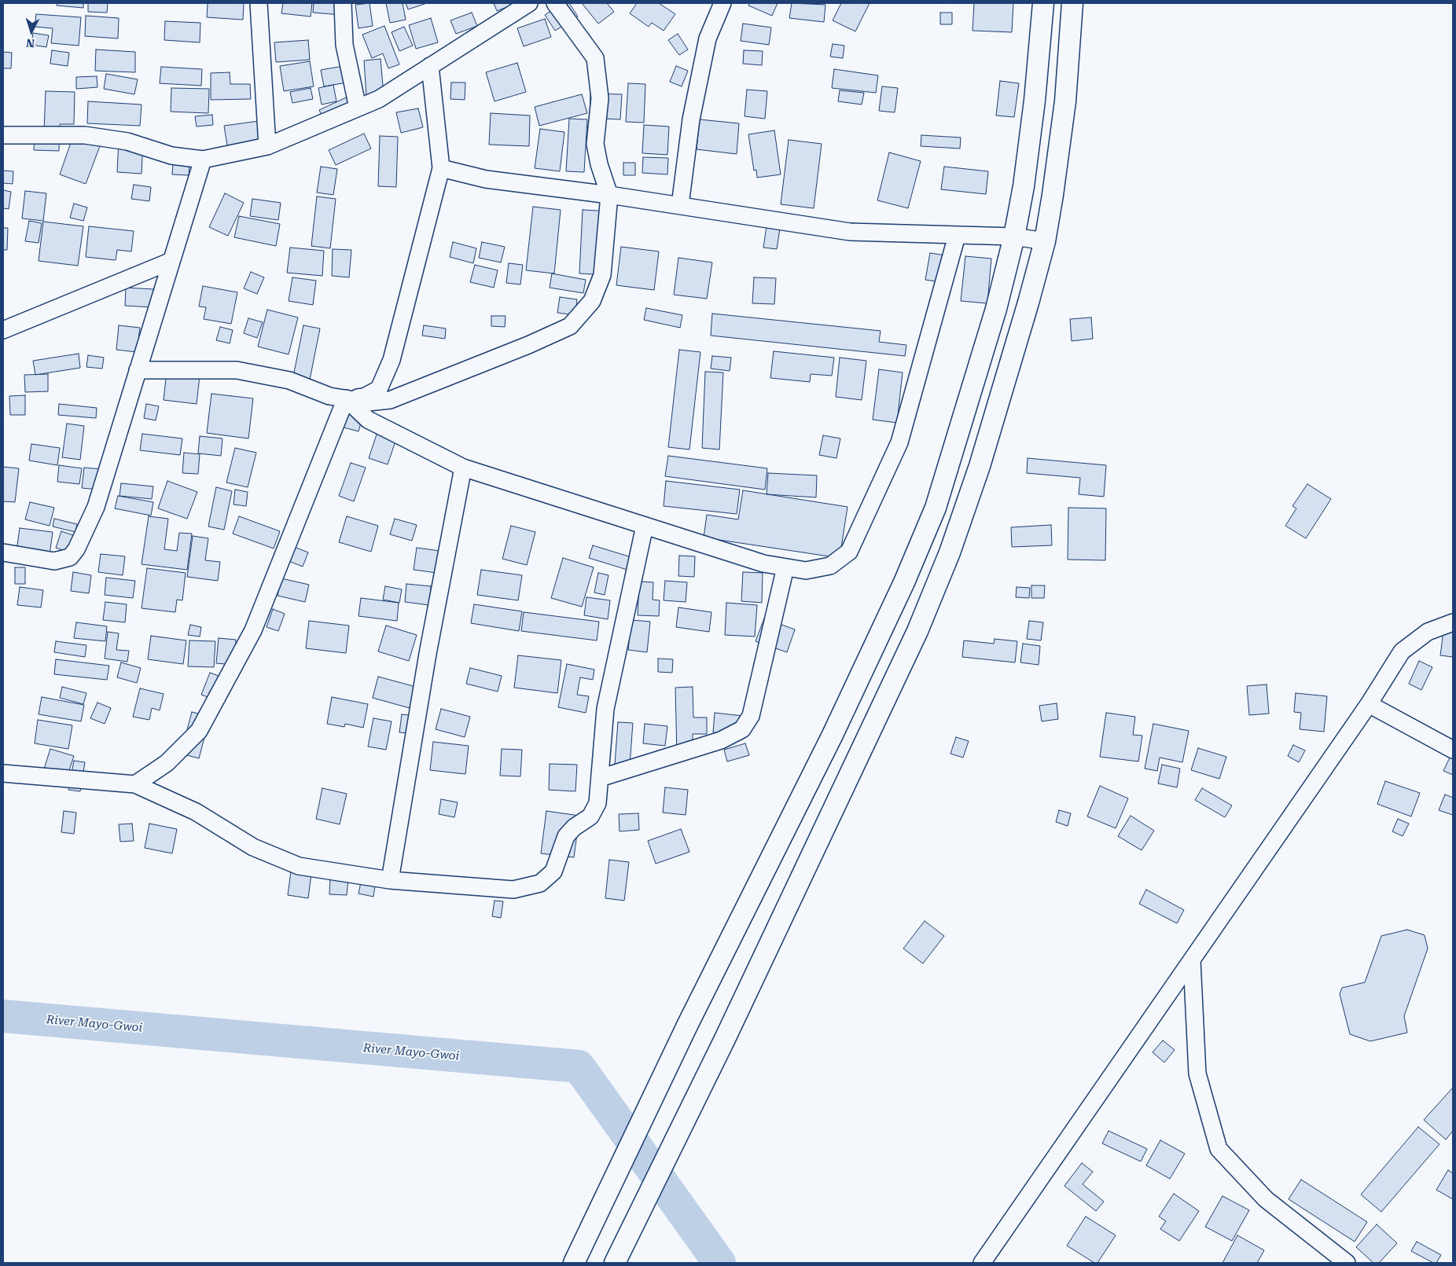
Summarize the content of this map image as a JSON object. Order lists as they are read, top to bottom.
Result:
{
  "water": ["River Mayo-Gwoi"],
  "north": "bottom"
}
